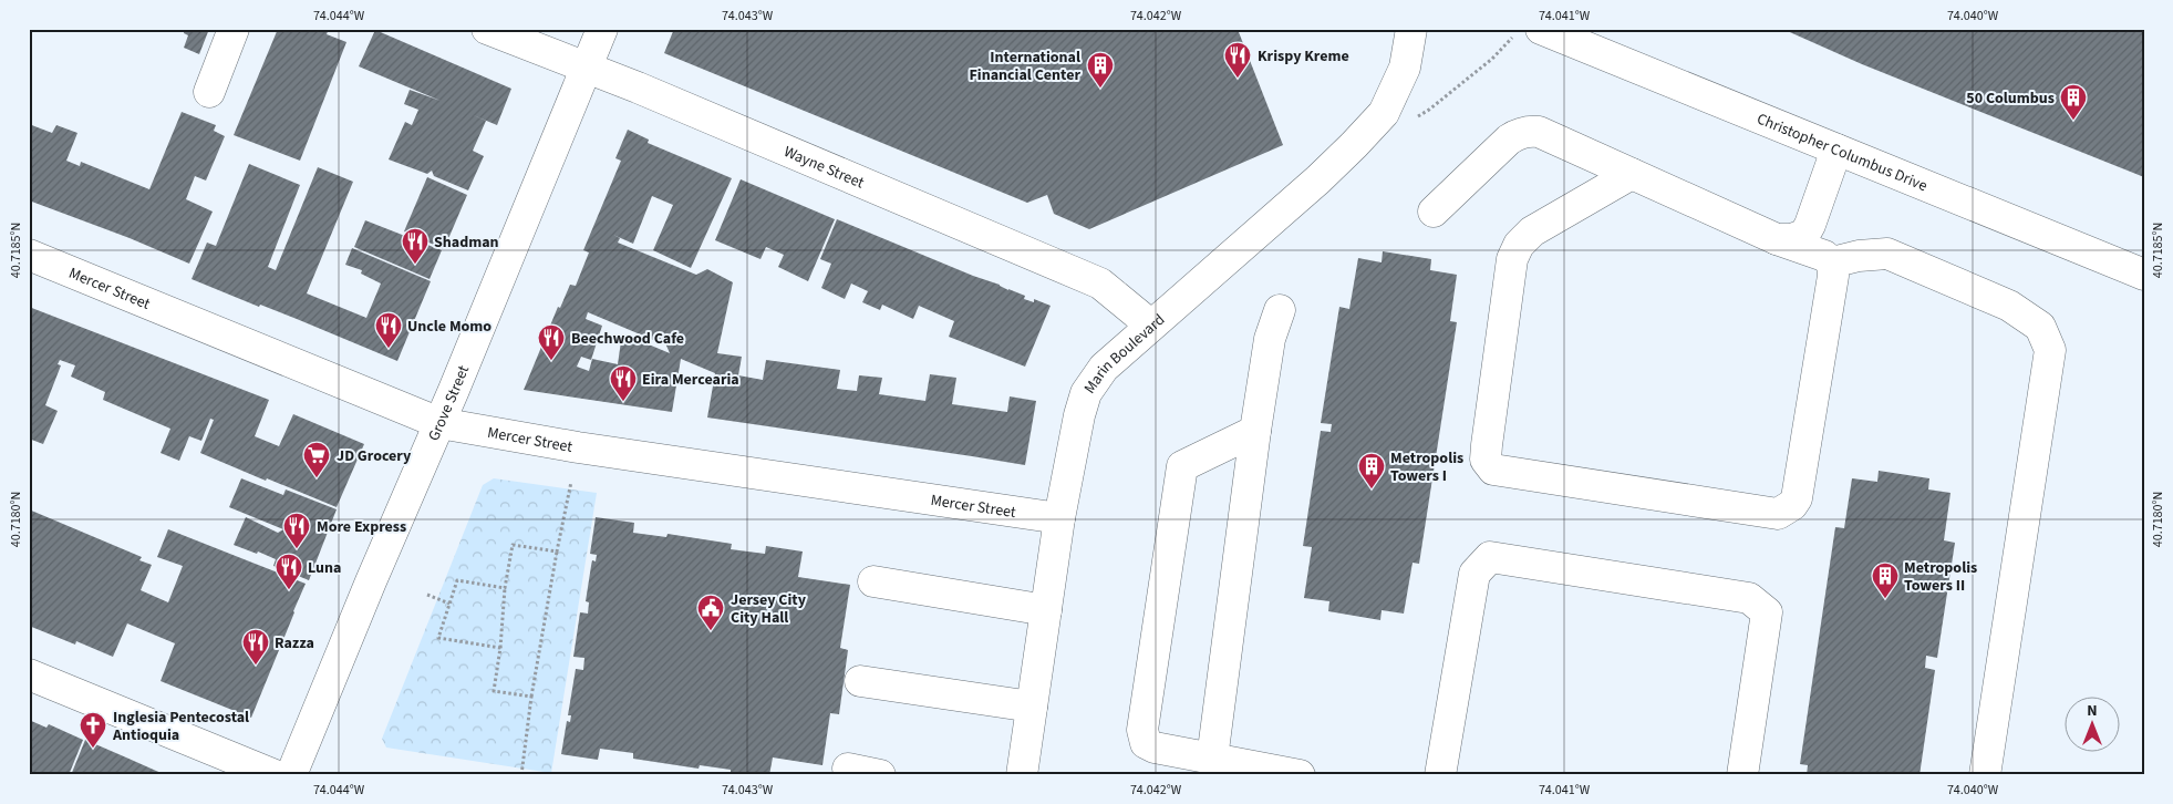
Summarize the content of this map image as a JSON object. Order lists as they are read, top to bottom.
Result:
{
  "streets": {
    "street": [
      "Christopher Columbus Drive",
      "Wayne Street",
      "Mercer Street",
      "Marin Boulevard",
      "Grove Street"
    ]
  },
  "crossings": [
    ["Wayne Street", "Marin Boulevard"],
    ["Wayne Street", "Grove Street"],
    ["Mercer Street", "Marin Boulevard"],
    ["Mercer Street", "Grove Street"]
  ],
  "places": {
    "restaurant": [
      "Krispy Kreme",
      "Shadman",
      "Uncle Momo",
      "Beechwood Cafe",
      "Eira Mercearia",
      "More Express",
      "Luna",
      "Razza"
    ],
    "building": [
      "International Financial Center",
      "50 Columbus",
      "Metropolis Towers I",
      "Metropolis Towers II"
    ],
    "supermarket": ["JD Grocery"],
    "public building": ["Jersey City City Hall"],
    "church": ["Inglesia Pentecostal Antioquia"]
  },
  "north": "top",
  "coordinates": [
    "74.044°W",
    "74.043°W",
    "74.042°W",
    "74.041°W",
    "74.040°W",
    "40.7185°N",
    "40.7180°N"
  ]
}
